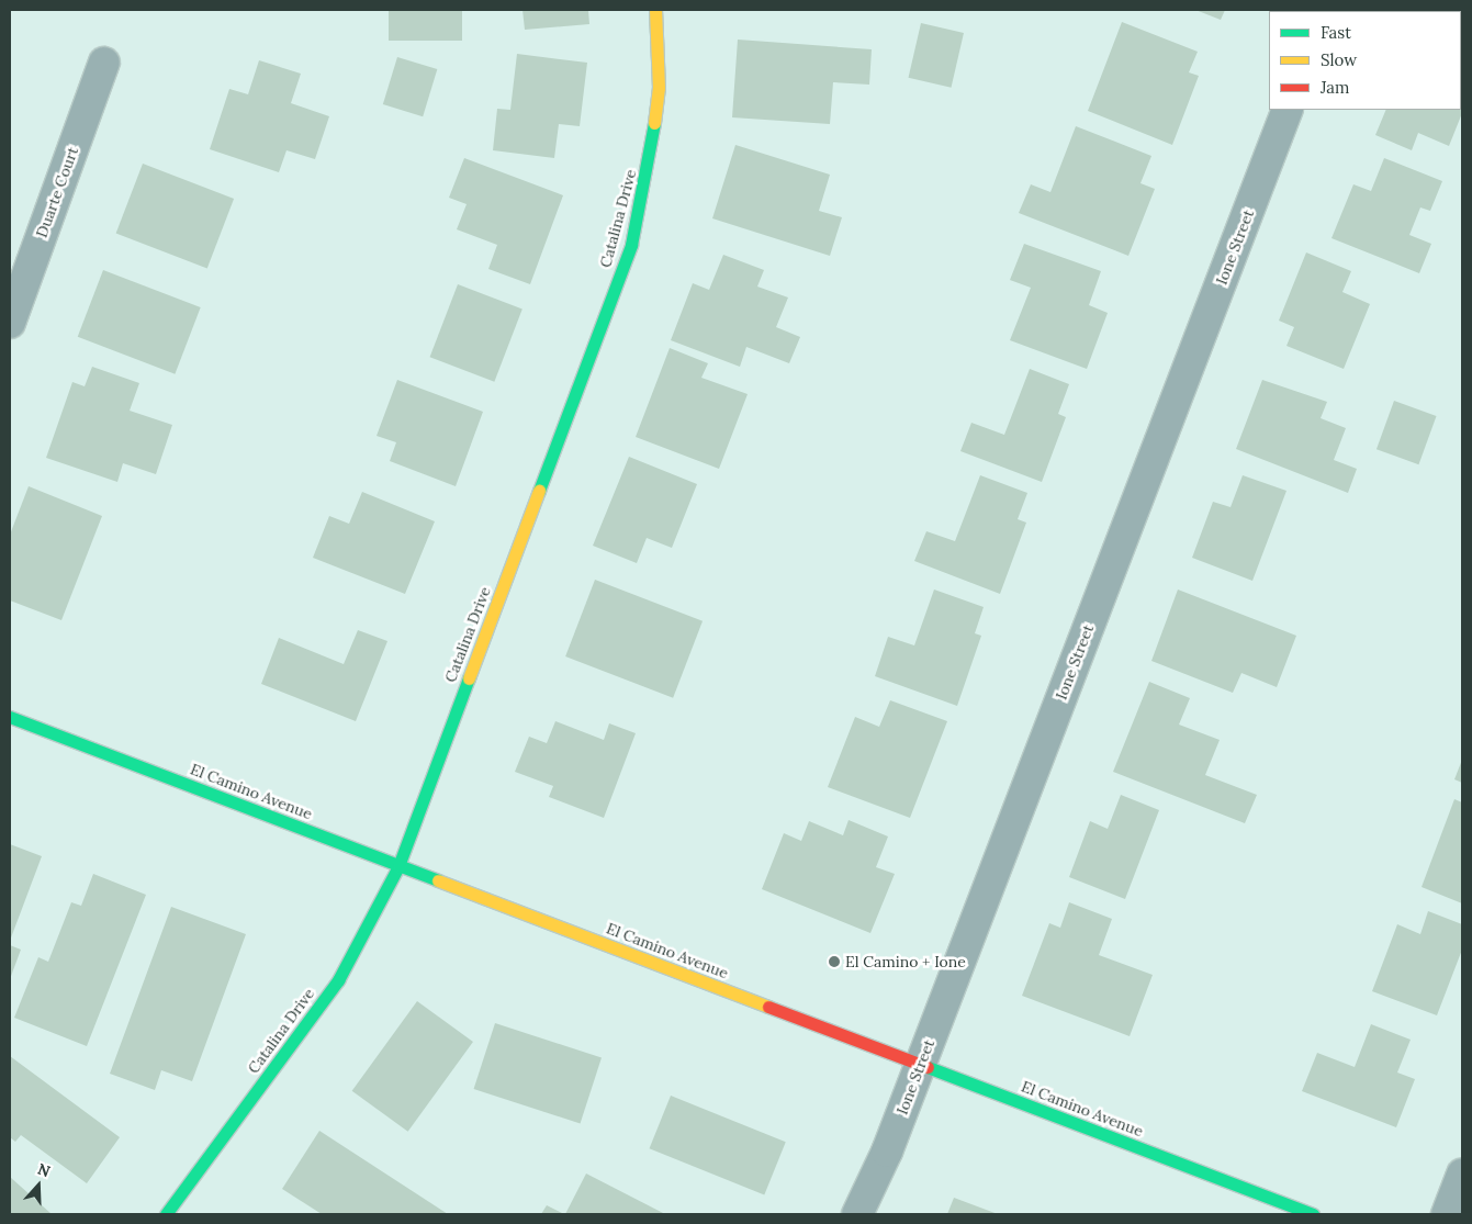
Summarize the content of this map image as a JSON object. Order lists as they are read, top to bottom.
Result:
{
  "streets": {
    "main road": ["Catalina Drive", "El Camino Avenue"],
    "street": ["Duarte Court", "Ione Street"]
  },
  "crossings": [
    ["Catalina Drive", "El Camino Avenue"],
    ["Ione Street", "El Camino Avenue"]
  ],
  "places": ["El Camino + Ione"],
  "legend": ["Fast", "Slow", "Jam"],
  "north": "top"
}
